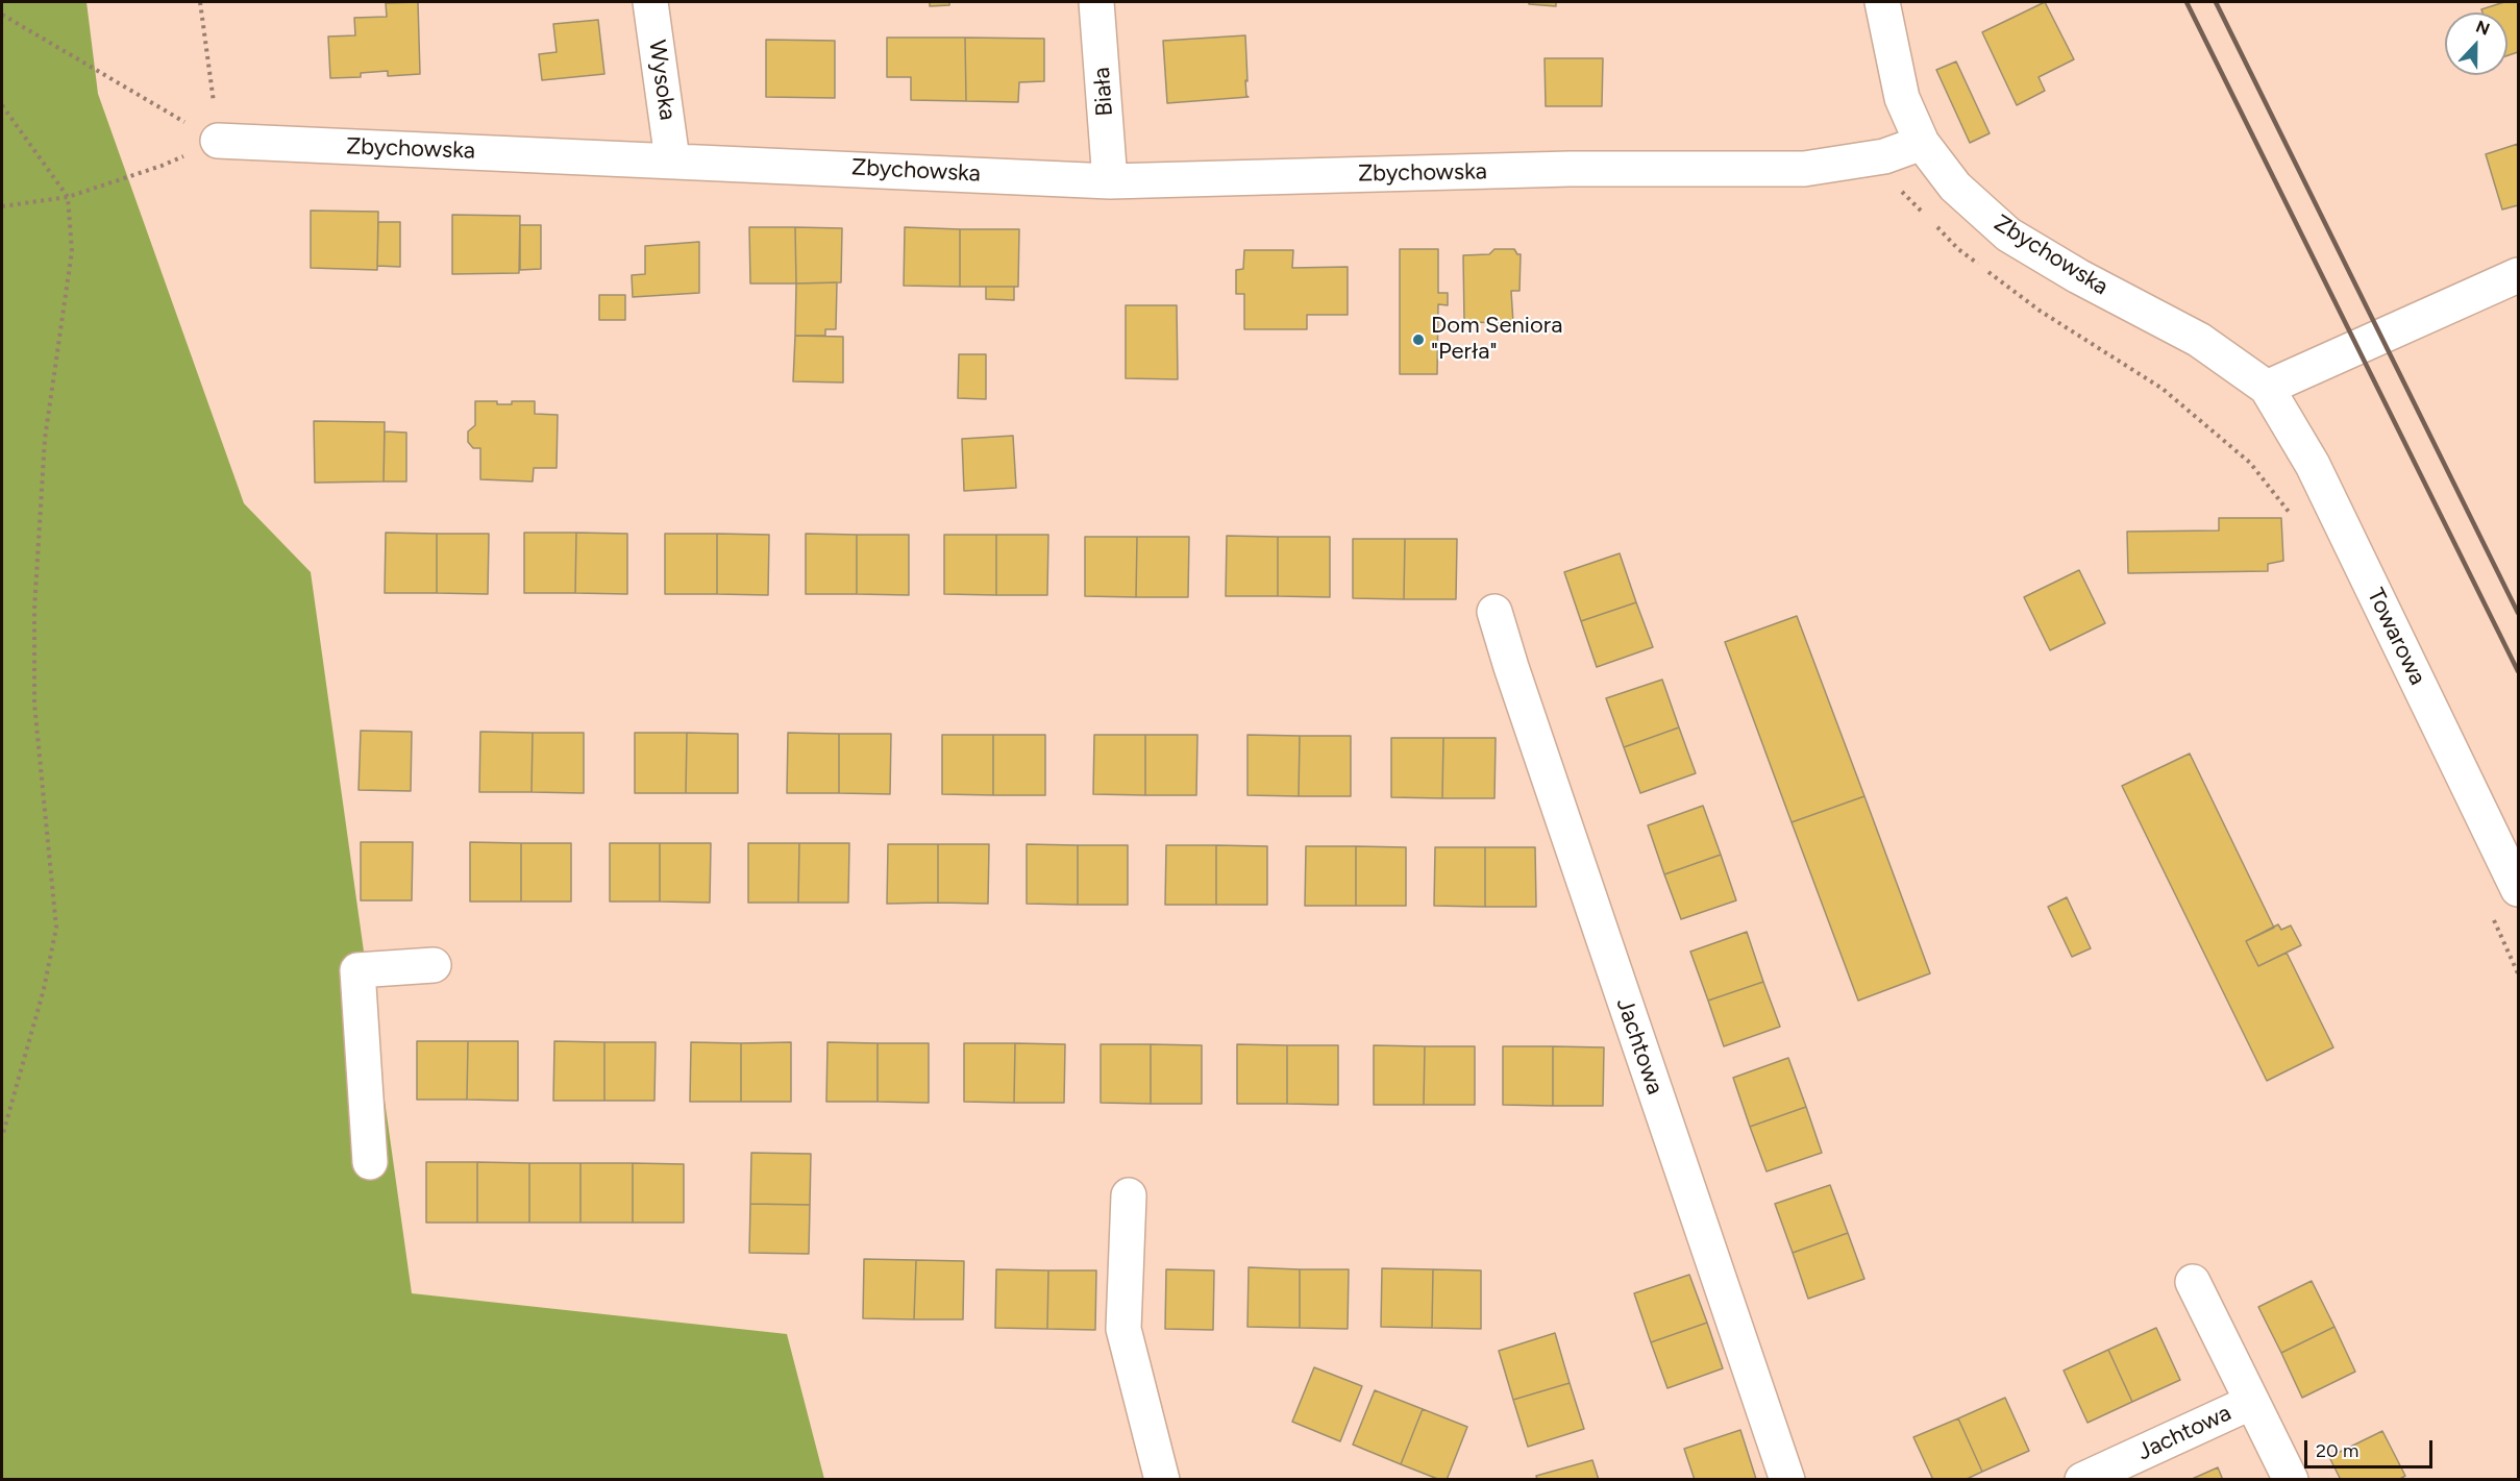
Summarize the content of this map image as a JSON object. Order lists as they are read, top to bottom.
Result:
{
  "streets": {
    "street": [
      "Wysoka",
      "Biała",
      "Zbychowska",
      "Towarowa",
      "Jachtowa"
    ]
  },
  "crossings": [
    ["Wysoka", "Zbychowska"],
    ["Biała", "Zbychowska"],
    ["Zbychowska", "Towarowa"]
  ],
  "places": ["Dom Seniora \"Perła\""],
  "scale_bar": "20 m",
  "north": "top"
}
